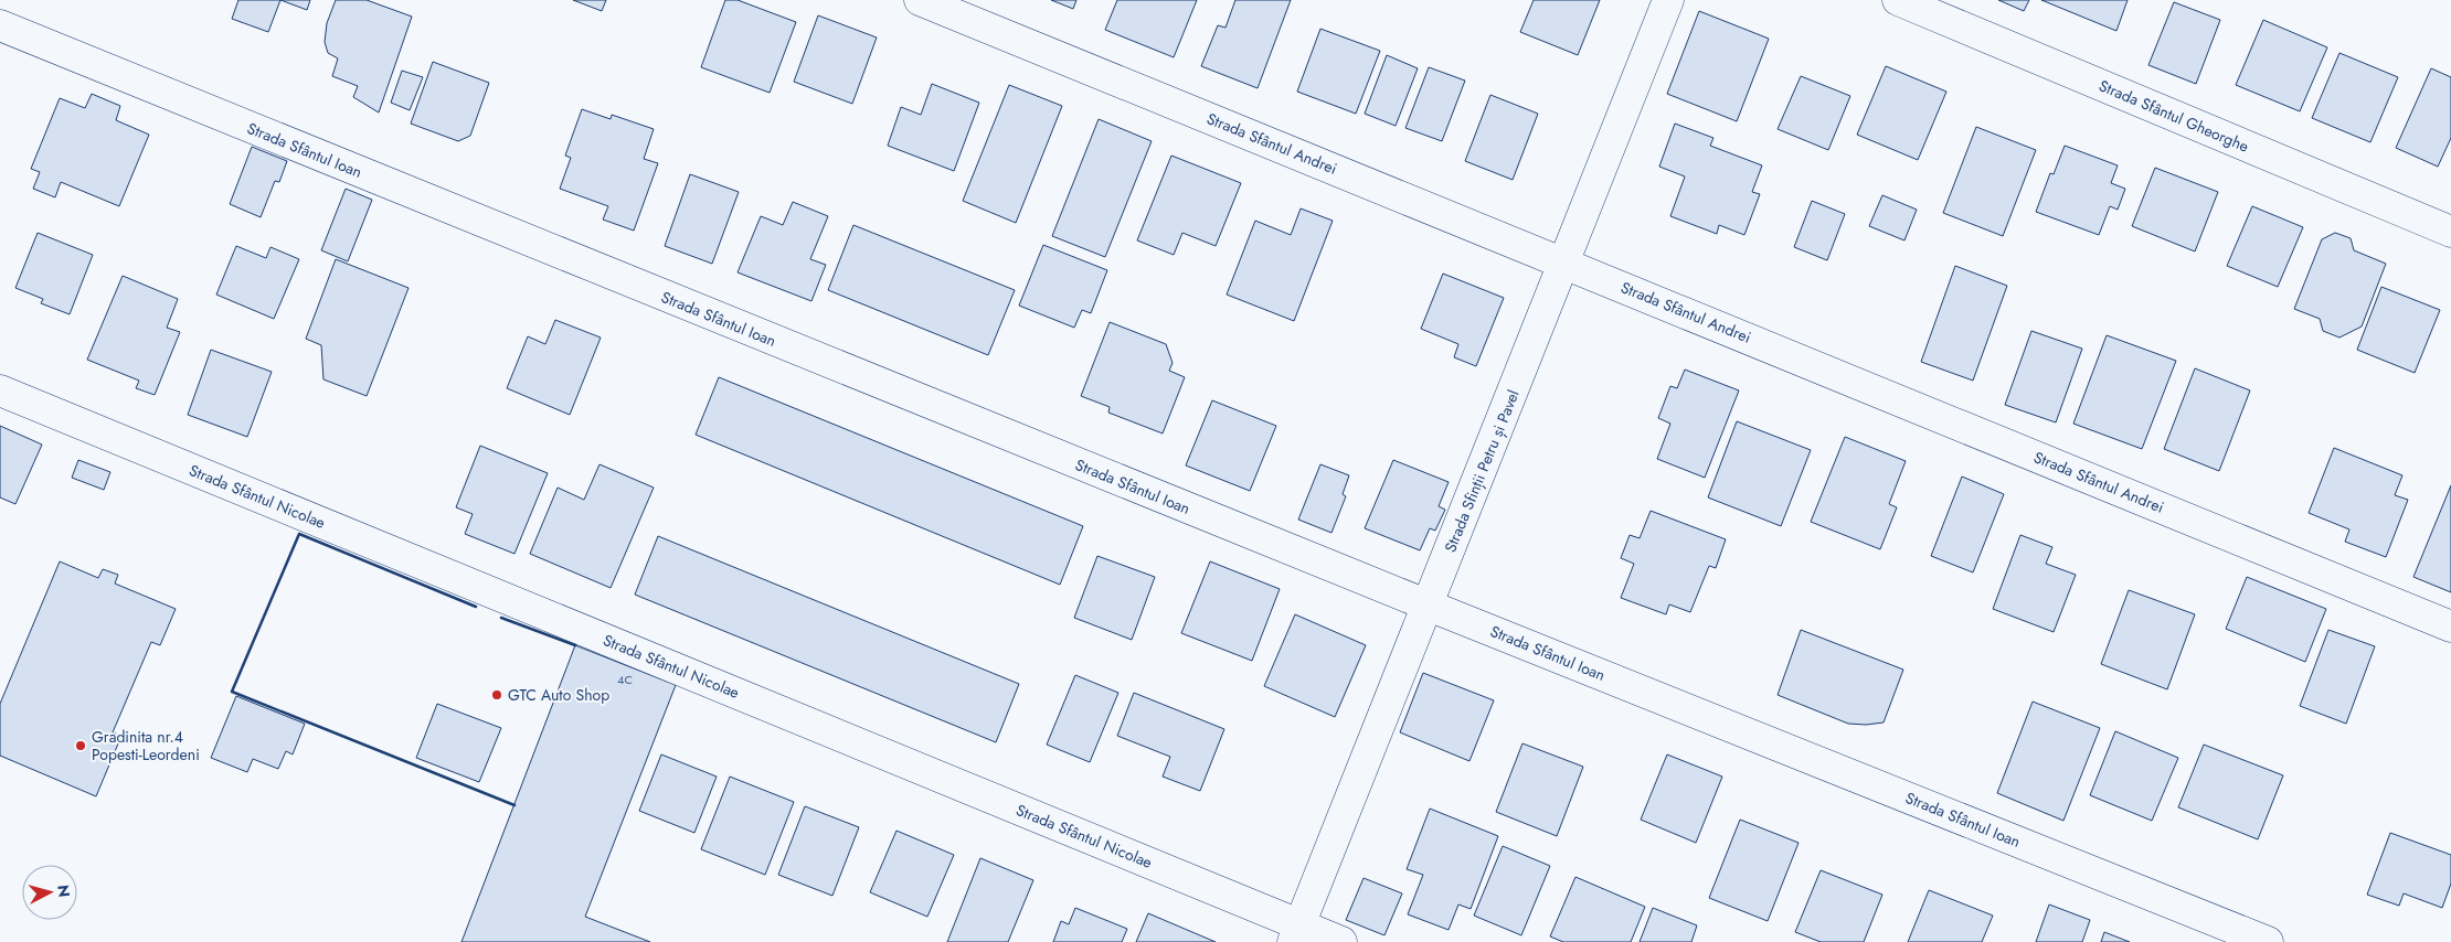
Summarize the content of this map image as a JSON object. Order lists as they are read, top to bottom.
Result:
{
  "streets": {
    "street": [
      "Strada Sfântul Gheorghe",
      "Strada Sfântul Andrei",
      "Strada Sfântul Ioan",
      "Strada Sfinții Petru și Pavel",
      "Strada Sfântul Nicolae"
    ]
  },
  "crossings": [
    ["Strada Sfântul Andrei", "Strada Sfinții Petru și Pavel"],
    ["Strada Sfântul Ioan", "Strada Sfinții Petru și Pavel"],
    ["Strada Sfinții Petru și Pavel", "Strada Sfântul Nicolae"]
  ],
  "places": ["GTC Auto Shop", "Gradinita nr.4 Popesti-Leordeni"],
  "house_numbers": ["4C"],
  "north": "right"
}
